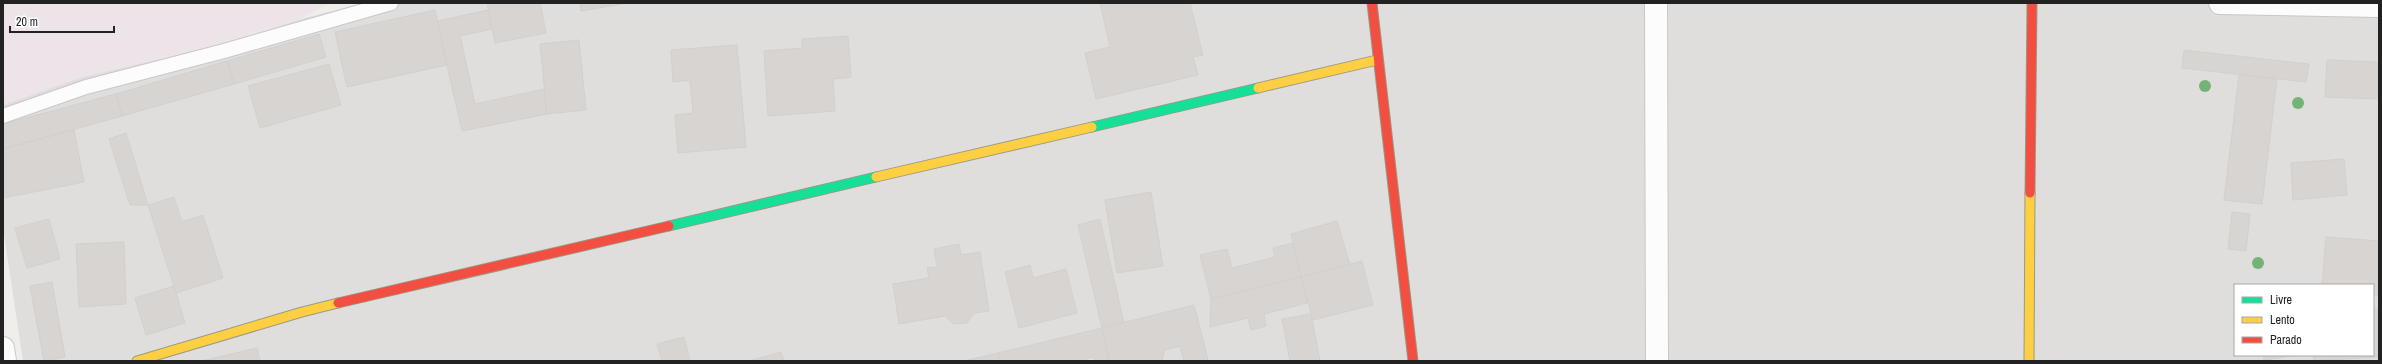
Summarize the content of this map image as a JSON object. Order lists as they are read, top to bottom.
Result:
{
  "legend": ["Livre", "Lento", "Parado"],
  "scale_bar": "20 m"
}
